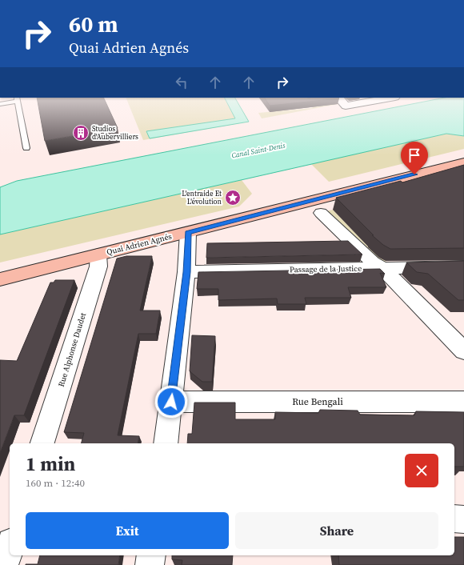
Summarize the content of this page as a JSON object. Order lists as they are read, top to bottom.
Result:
{
  "streets": {
    "street": [
      "Quai Adrien Agnés",
      "Passage de la Justice",
      "Rue Alphonse Daudet",
      "Rue Bengali"
    ]
  },
  "crossings": [
    ["Quai Adrien Agnés", "Rue Alphonse Daudet"]
  ],
  "water": ["Canal Saint-Denis"],
  "places": {
    "building": ["Studios d'Aubervilliers"],
    "place": ["L'entraide Et L'évolution"]
  },
  "page": {
    "turn": ["60 m", "Quai Adrien Agnés"],
    "heading": ["1 min", "160 m · 12:40"],
    "buttons": ["Exit", "Share"]
  }
}
